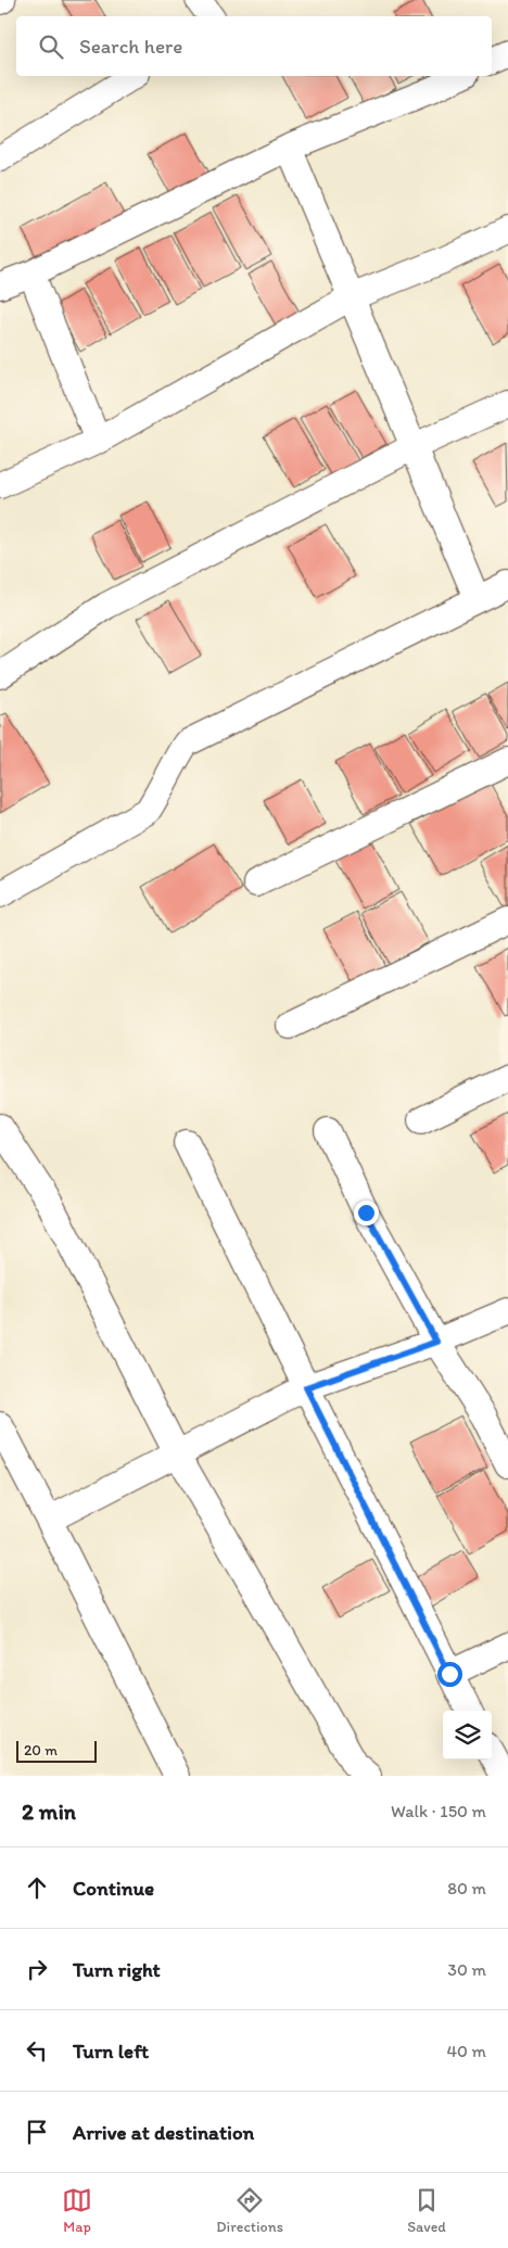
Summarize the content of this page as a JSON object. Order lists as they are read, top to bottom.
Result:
{
  "scale_bar": "20 m",
  "page": {
    "search": "Search here",
    "scale": "20 m",
    "heading": ["2 min", "Walk · 150 m"],
    "list": [
      ["Continue", "80 m"],
      ["Turn right", "30 m"],
      ["Turn left", "40 m"],
      "Arrive at destination"
    ],
    "nav": ["Map", "Directions", "Saved"]
  }
}
